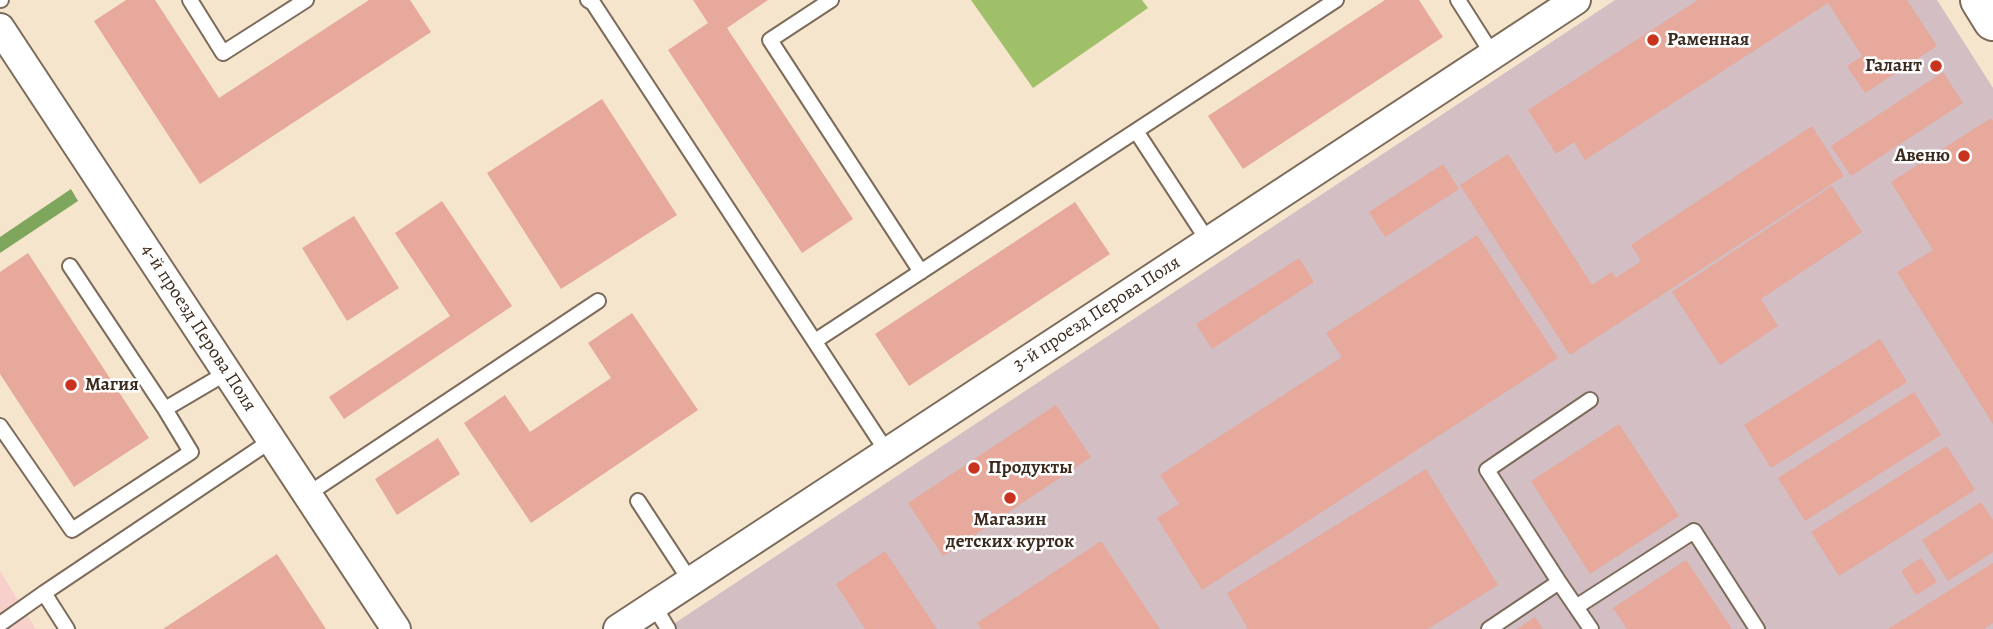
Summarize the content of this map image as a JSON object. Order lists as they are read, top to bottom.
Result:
{
  "streets": {
    "street": ["3-й проезд Перова Поля", "4-й проезд Перова Поля"]
  },
  "places": [
    "Раменная",
    "Галант",
    "Авеню",
    "Магия",
    "Продукты",
    "Магазин детских курток"
  ]
}
